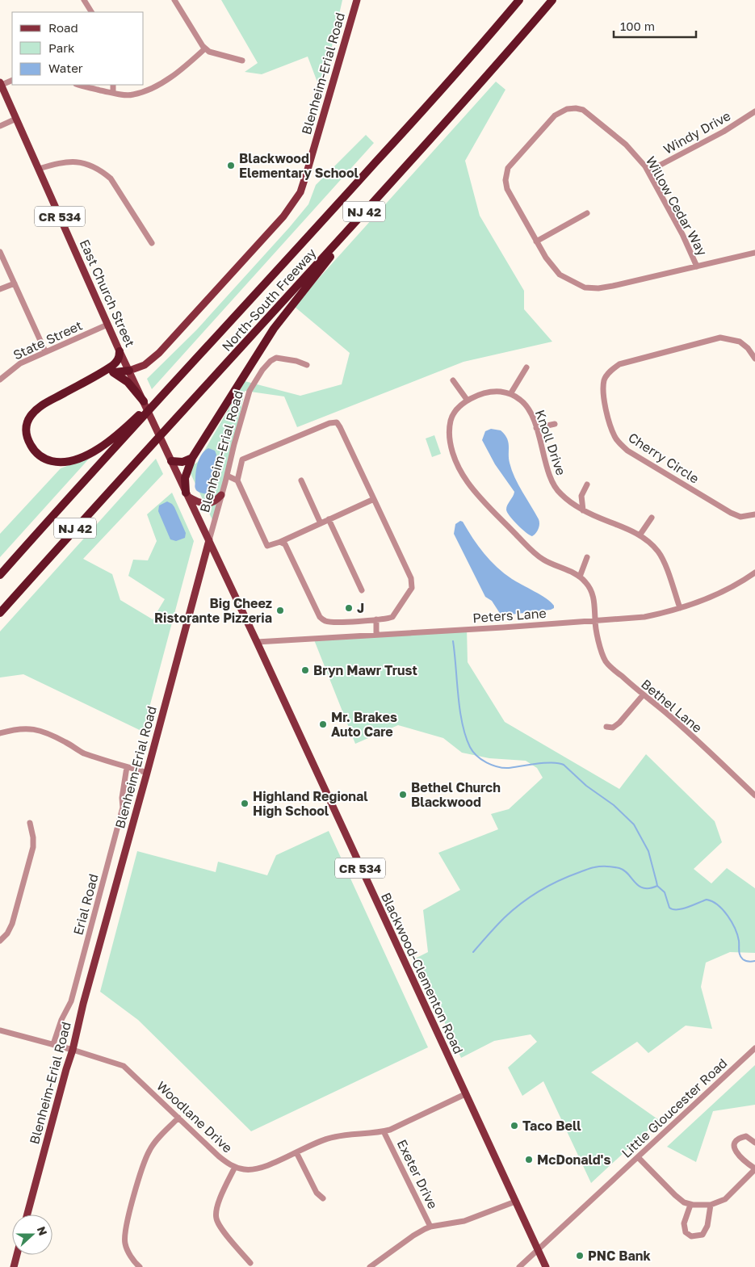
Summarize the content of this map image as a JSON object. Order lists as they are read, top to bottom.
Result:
{
  "streets": {
    "highway": ["NJ 42", "North-South Freeway"],
    "main road": [
      "Blenheim-Erial Road",
      "CR 534",
      "East Church Street",
      "Blackwood-Clementon Road"
    ],
    "street": [
      "Windy Drive",
      "Willow Cedar Way",
      "State Street",
      "Knoll Drive",
      "Cherry Circle",
      "Peters Lane",
      "Bethel Lane",
      "Erial Road",
      "Little Gloucester Road",
      "Woodlane Drive",
      "Exeter Drive"
    ]
  },
  "crossings": [
    ["Blenheim-Erial Road", "East Church Street"],
    ["Blenheim-Erial Road", "Blackwood-Clementon Road"],
    ["Blenheim-Erial Road", "Woodlane Drive"],
    ["Windy Drive", "Willow Cedar Way"],
    ["NJ 42", "North-South Freeway"],
    ["East Church Street", "State Street"],
    ["East Church Street", "Blackwood-Clementon Road"],
    ["Knoll Drive", "Peters Lane"],
    ["Peters Lane", "Bethel Lane"],
    ["Peters Lane", "Blackwood-Clementon Road"],
    ["Erial Road", "Woodlane Drive"],
    ["Blackwood-Clementon Road", "Little Gloucester Road"],
    ["Blackwood-Clementon Road", "Woodlane Drive"],
    ["Woodlane Drive", "Exeter Drive"]
  ],
  "places": [
    "Blackwood Elementary School",
    "J",
    "Big Cheez Ristorante Pizzeria",
    "Bryn Mawr Trust",
    "Mr. Brakes Auto Care",
    "Bethel Church Blackwood",
    "Highland Regional High School",
    "Taco Bell",
    "McDonald's",
    "PNC Bank"
  ],
  "legend": ["Road", "Park", "Water"],
  "scale_bar": "100 m",
  "north": "right"
}
